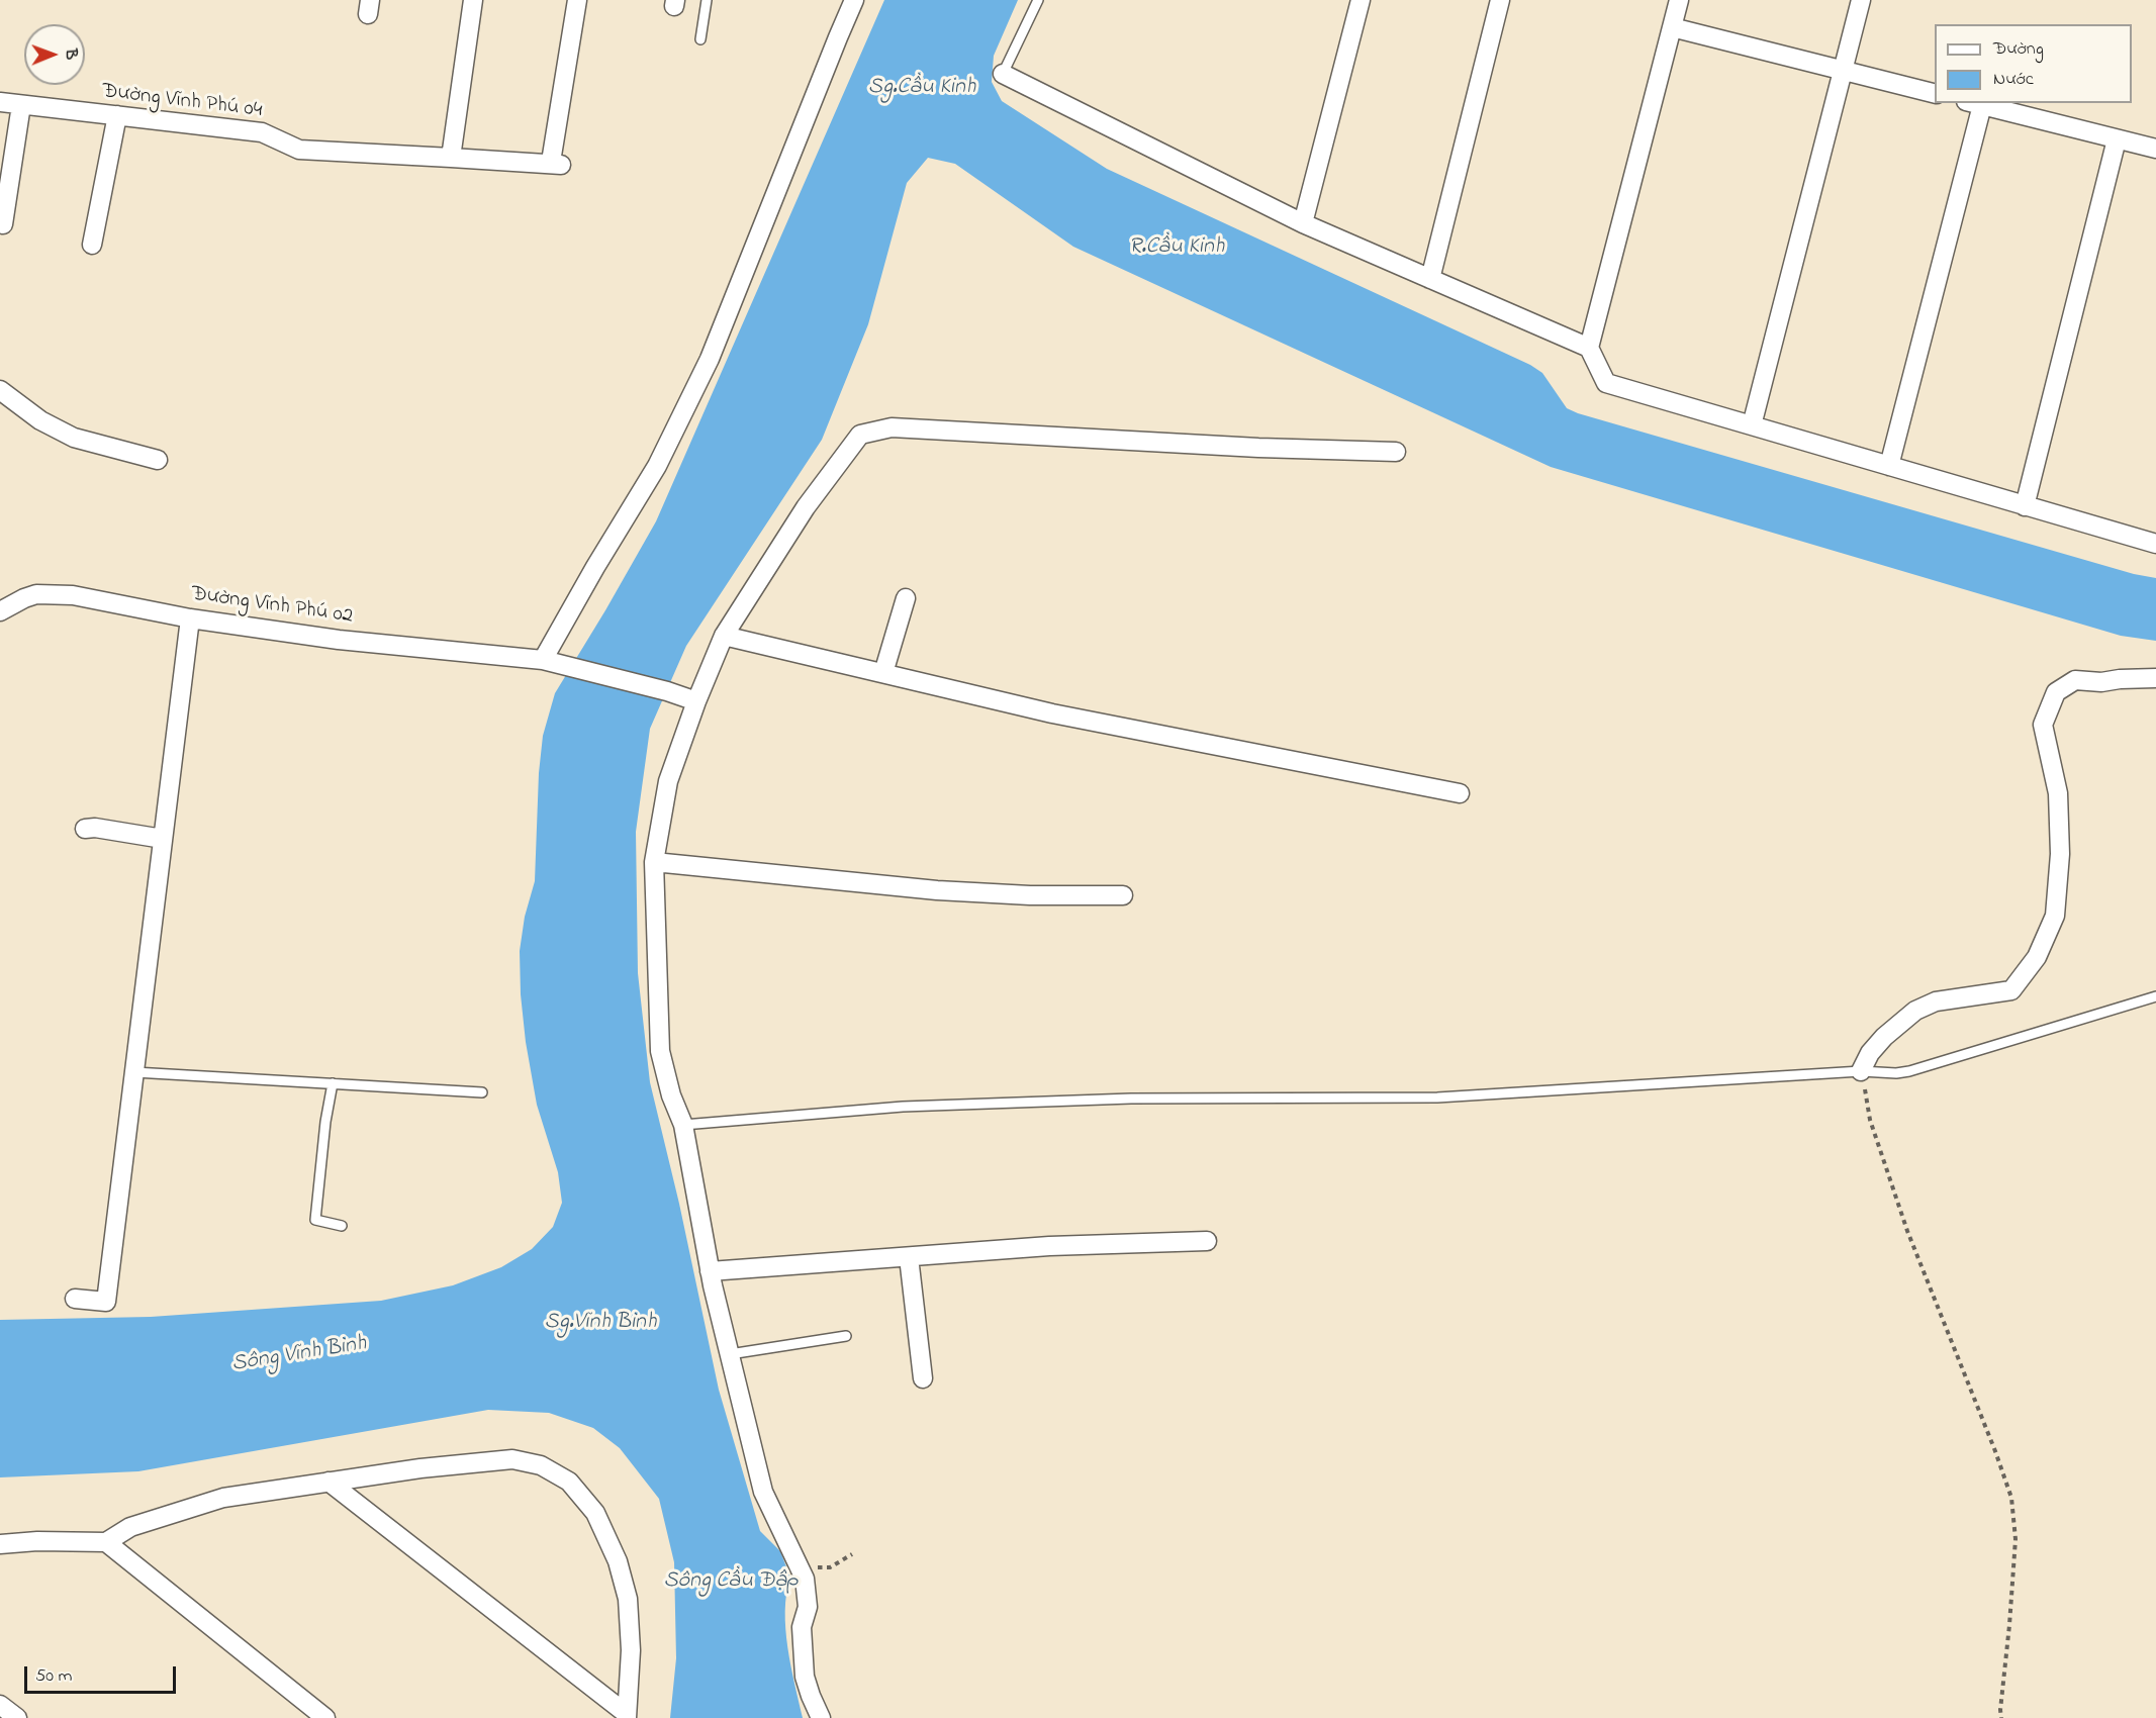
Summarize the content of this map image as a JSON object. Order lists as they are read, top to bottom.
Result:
{
  "streets": {
    "street": ["Đường Vĩnh Phú 04", "Đường Vĩnh Phú 02"]
  },
  "water": [
    "Sg.Cầu Kinh",
    "R.Cầu Kinh",
    "Sg.Vĩnh Bình",
    "Sông Vĩnh Bình",
    "Sông Cầu Đập"
  ],
  "legend": ["Đường", "Nước"],
  "scale_bar": "50 m",
  "north": "right"
}
